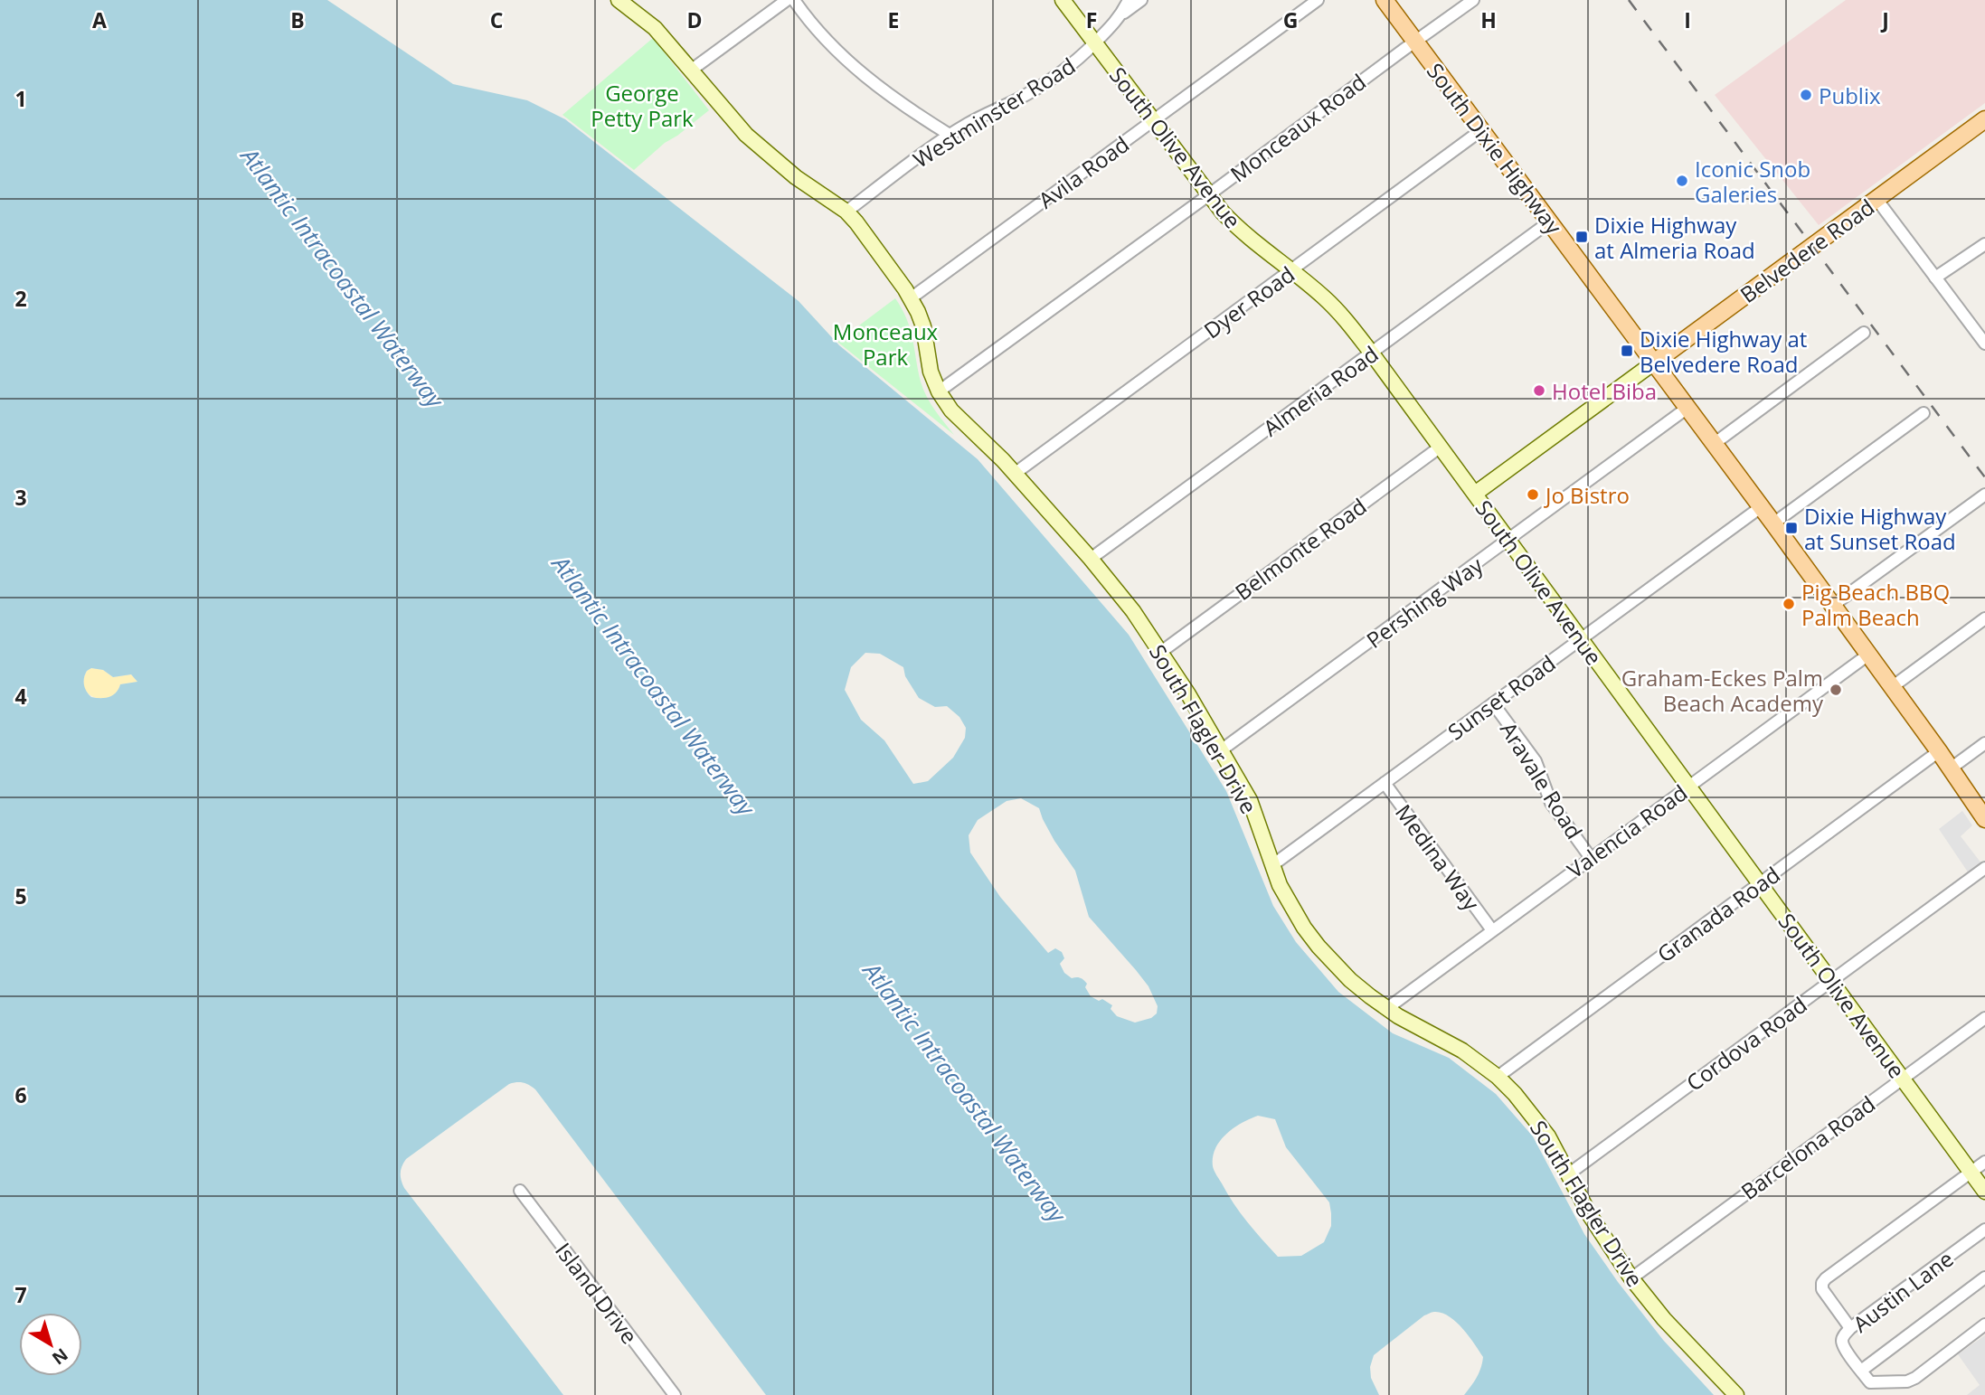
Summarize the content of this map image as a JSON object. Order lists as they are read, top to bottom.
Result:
{
  "streets": {
    "main road": ["South Dixie Highway", "Belvedere Road"],
    "street": [
      "Westminster Road",
      "Monceaux Road",
      "South Olive Avenue",
      "Avila Road",
      "Dyer Road",
      "Almeria Road",
      "Belmonte Road",
      "Pershing Way",
      "Sunset Road",
      "South Flagler Drive",
      "Aravale Road",
      "Valencia Road",
      "Medina Way",
      "Granada Road",
      "Cordova Road",
      "Barcelona Road",
      "Austin Lane",
      "Island Drive"
    ]
  },
  "crossings": [
    ["Westminster Road", "South Olive Avenue"],
    ["Westminster Road", "South Flagler Drive"],
    ["Monceaux Road", "South Olive Avenue"],
    ["Monceaux Road", "South Dixie Highway"],
    ["Monceaux Road", "South Flagler Drive"],
    ["South Olive Avenue", "Avila Road"],
    ["South Olive Avenue", "Belvedere Road"],
    ["South Olive Avenue", "Dyer Road"],
    ["South Olive Avenue", "Almeria Road"],
    ["South Olive Avenue", "Belmonte Road"],
    ["South Olive Avenue", "Pershing Way"],
    ["South Olive Avenue", "Sunset Road"],
    ["South Olive Avenue", "Valencia Road"],
    ["South Olive Avenue", "Granada Road"],
    ["South Olive Avenue", "Cordova Road"],
    ["South Olive Avenue", "Barcelona Road"],
    ["South Dixie Highway", "Belvedere Road"],
    ["South Dixie Highway", "Dyer Road"],
    ["South Dixie Highway", "Almeria Road"],
    ["South Dixie Highway", "Pershing Way"],
    ["South Dixie Highway", "Sunset Road"],
    ["South Dixie Highway", "Valencia Road"],
    ["South Dixie Highway", "Granada Road"],
    ["Avila Road", "South Flagler Drive"],
    ["Dyer Road", "South Flagler Drive"],
    ["Almeria Road", "South Flagler Drive"],
    ["Belmonte Road", "South Flagler Drive"],
    ["Pershing Way", "South Flagler Drive"],
    ["Sunset Road", "South Flagler Drive"],
    ["Sunset Road", "Aravale Road"],
    ["Sunset Road", "Medina Way"],
    ["South Flagler Drive", "Valencia Road"],
    ["South Flagler Drive", "Granada Road"],
    ["South Flagler Drive", "Cordova Road"],
    ["South Flagler Drive", "Barcelona Road"],
    ["Aravale Road", "Valencia Road"],
    ["Valencia Road", "Medina Way"]
  ],
  "water": ["Atlantic Intracoastal Waterway"],
  "parks": ["George Petty Park", "Monceaux Park"],
  "places": {
    "other": [
      "Publix",
      "Iconic Snob Galeries",
      "Hotel Biba",
      "Jo Bistro",
      "Pig Beach BBQ Palm Beach",
      "Graham-Eckes Palm Beach Academy"
    ],
    "transit": ["Dixie Highway at Almeria Road", "Dixie Highway at Belvedere Road", "Dixie Highway at Sunset Road"]
  },
  "north": "bottom right",
  "grid": {
    "columns": [
      "A",
      "B",
      "C",
      "D",
      "E",
      "F",
      "G",
      "H",
      "I",
      "J"
    ],
    "rows": [
      "1",
      "2",
      "3",
      "4",
      "5",
      "6",
      "7"
    ]
  }
}
